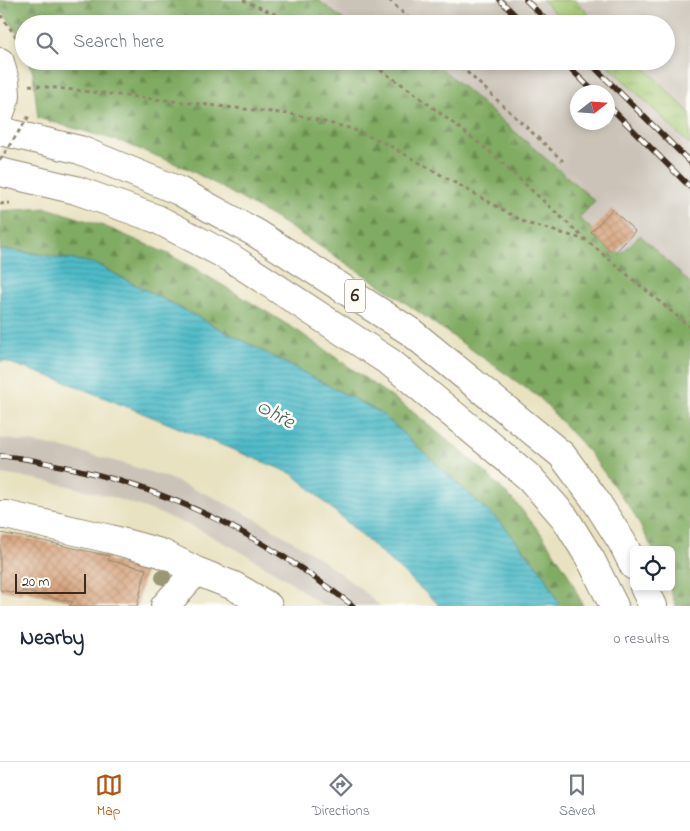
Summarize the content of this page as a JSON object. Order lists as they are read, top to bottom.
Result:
{
  "streets": {
    "main road": ["6"]
  },
  "water": ["Ohře"],
  "scale_bar": "20 m",
  "north": "right",
  "page": {
    "search": "Search here",
    "scale": "20 m",
    "heading": ["Nearby", "0 results"],
    "nav": ["Map", "Directions", "Saved"]
  }
}
